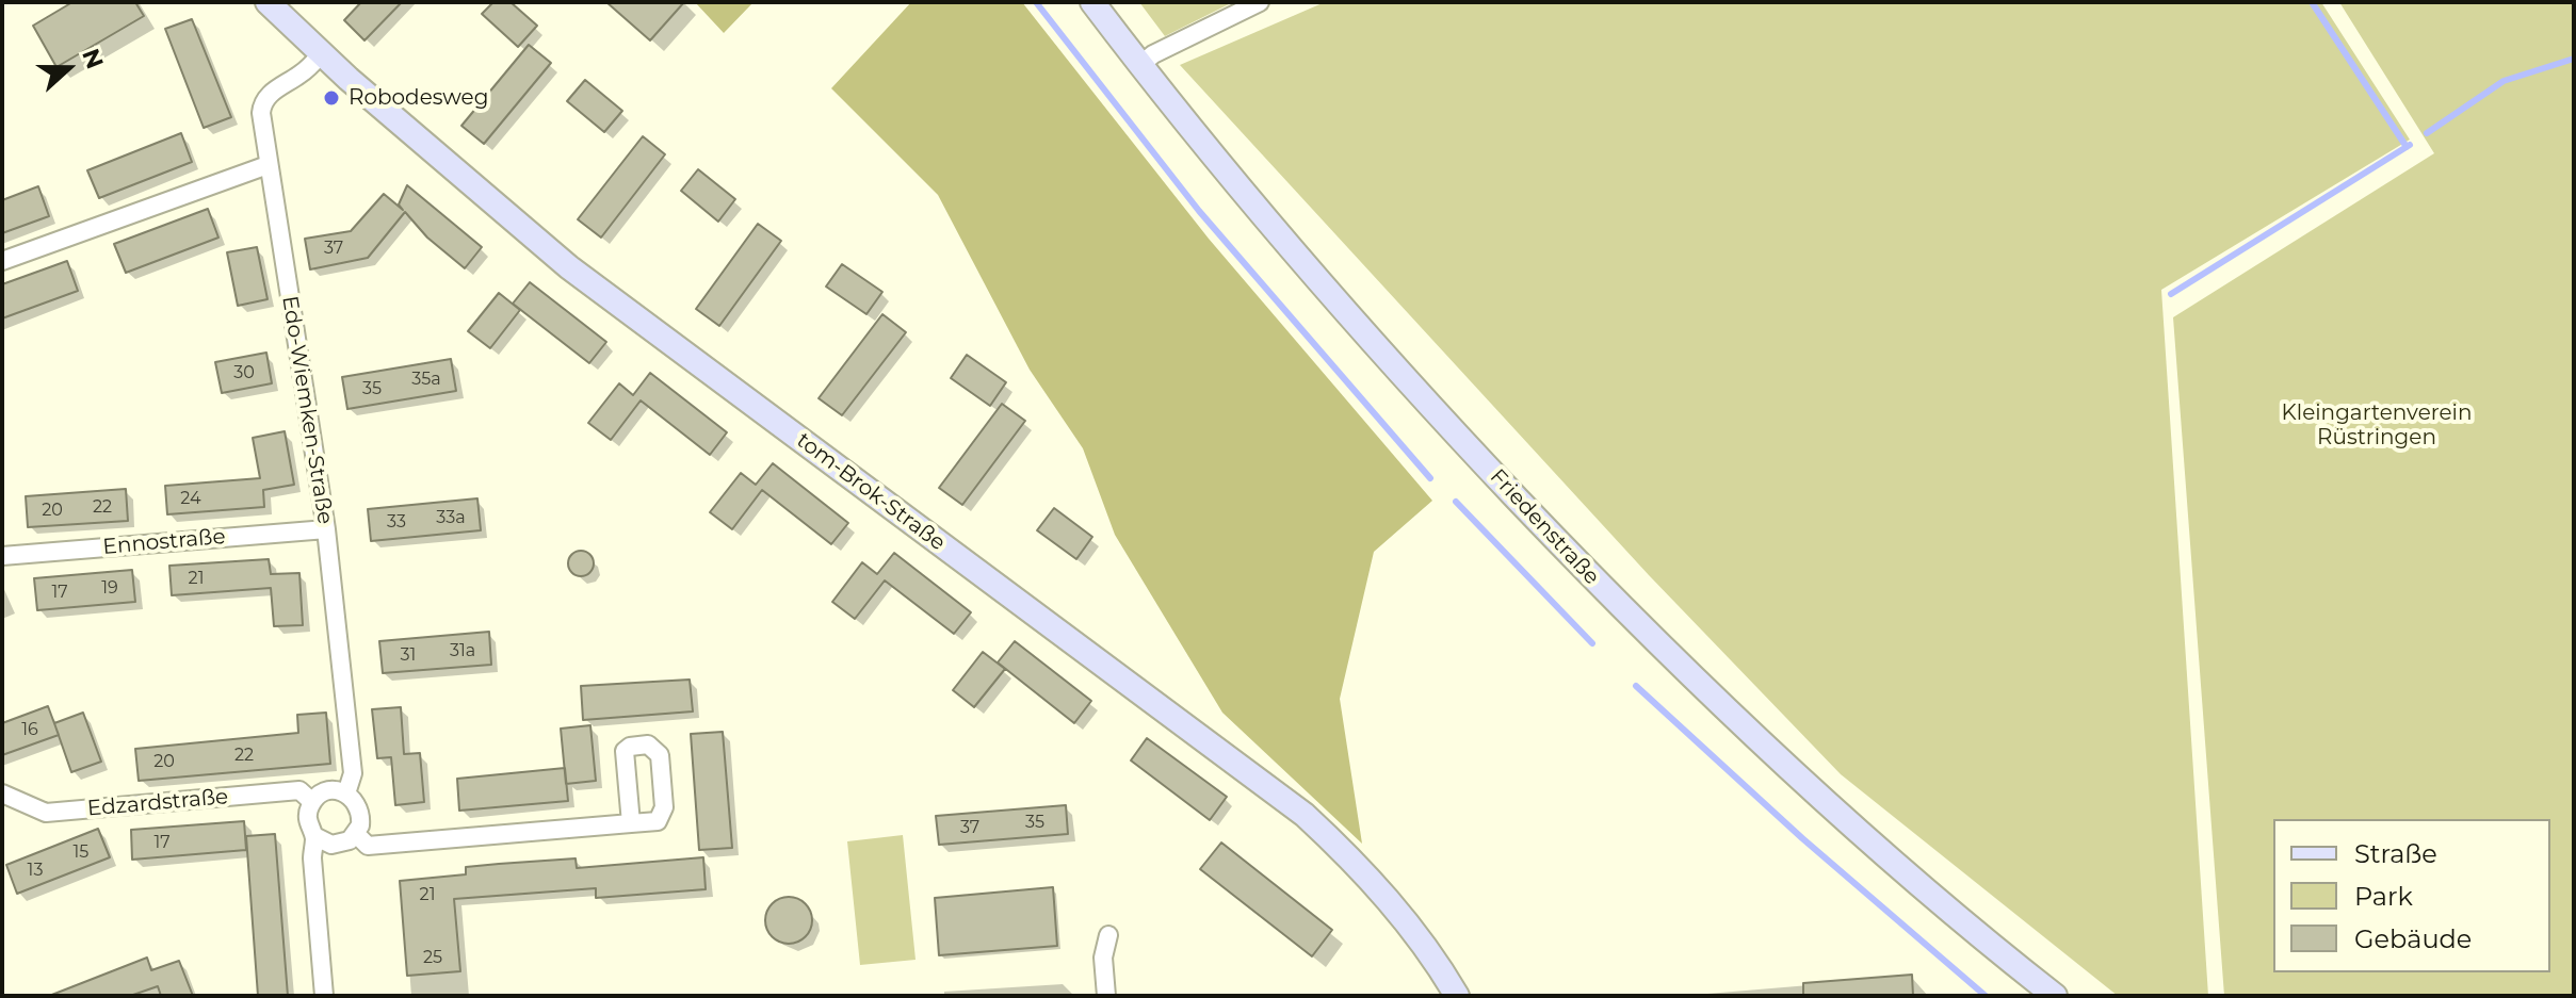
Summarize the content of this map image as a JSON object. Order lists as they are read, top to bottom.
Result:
{
  "streets": {
    "street": [
      "Edo-Wiemken-Straße",
      "tom-Brok-Straße",
      "Friedenstraße",
      "Ennostraße",
      "Edzardstraße"
    ]
  },
  "crossings": [
    ["Edo-Wiemken-Straße", "tom-Brok-Straße"],
    ["Edo-Wiemken-Straße", "Ennostraße"],
    ["Edo-Wiemken-Straße", "Edzardstraße"]
  ],
  "parks": ["Kleingartenverein Rüstringen"],
  "places": ["Robodesweg"],
  "house_numbers": [
    "37",
    "30",
    "35a",
    "35",
    "24",
    "22",
    "20",
    "33a",
    "33",
    "21",
    "19",
    "17",
    "31a",
    "31",
    "16",
    "22",
    "20",
    "35",
    "37",
    "17",
    "15",
    "13",
    "21",
    "25"
  ],
  "legend": ["Straße", "Park", "Gebäude"],
  "north": "right"
}
